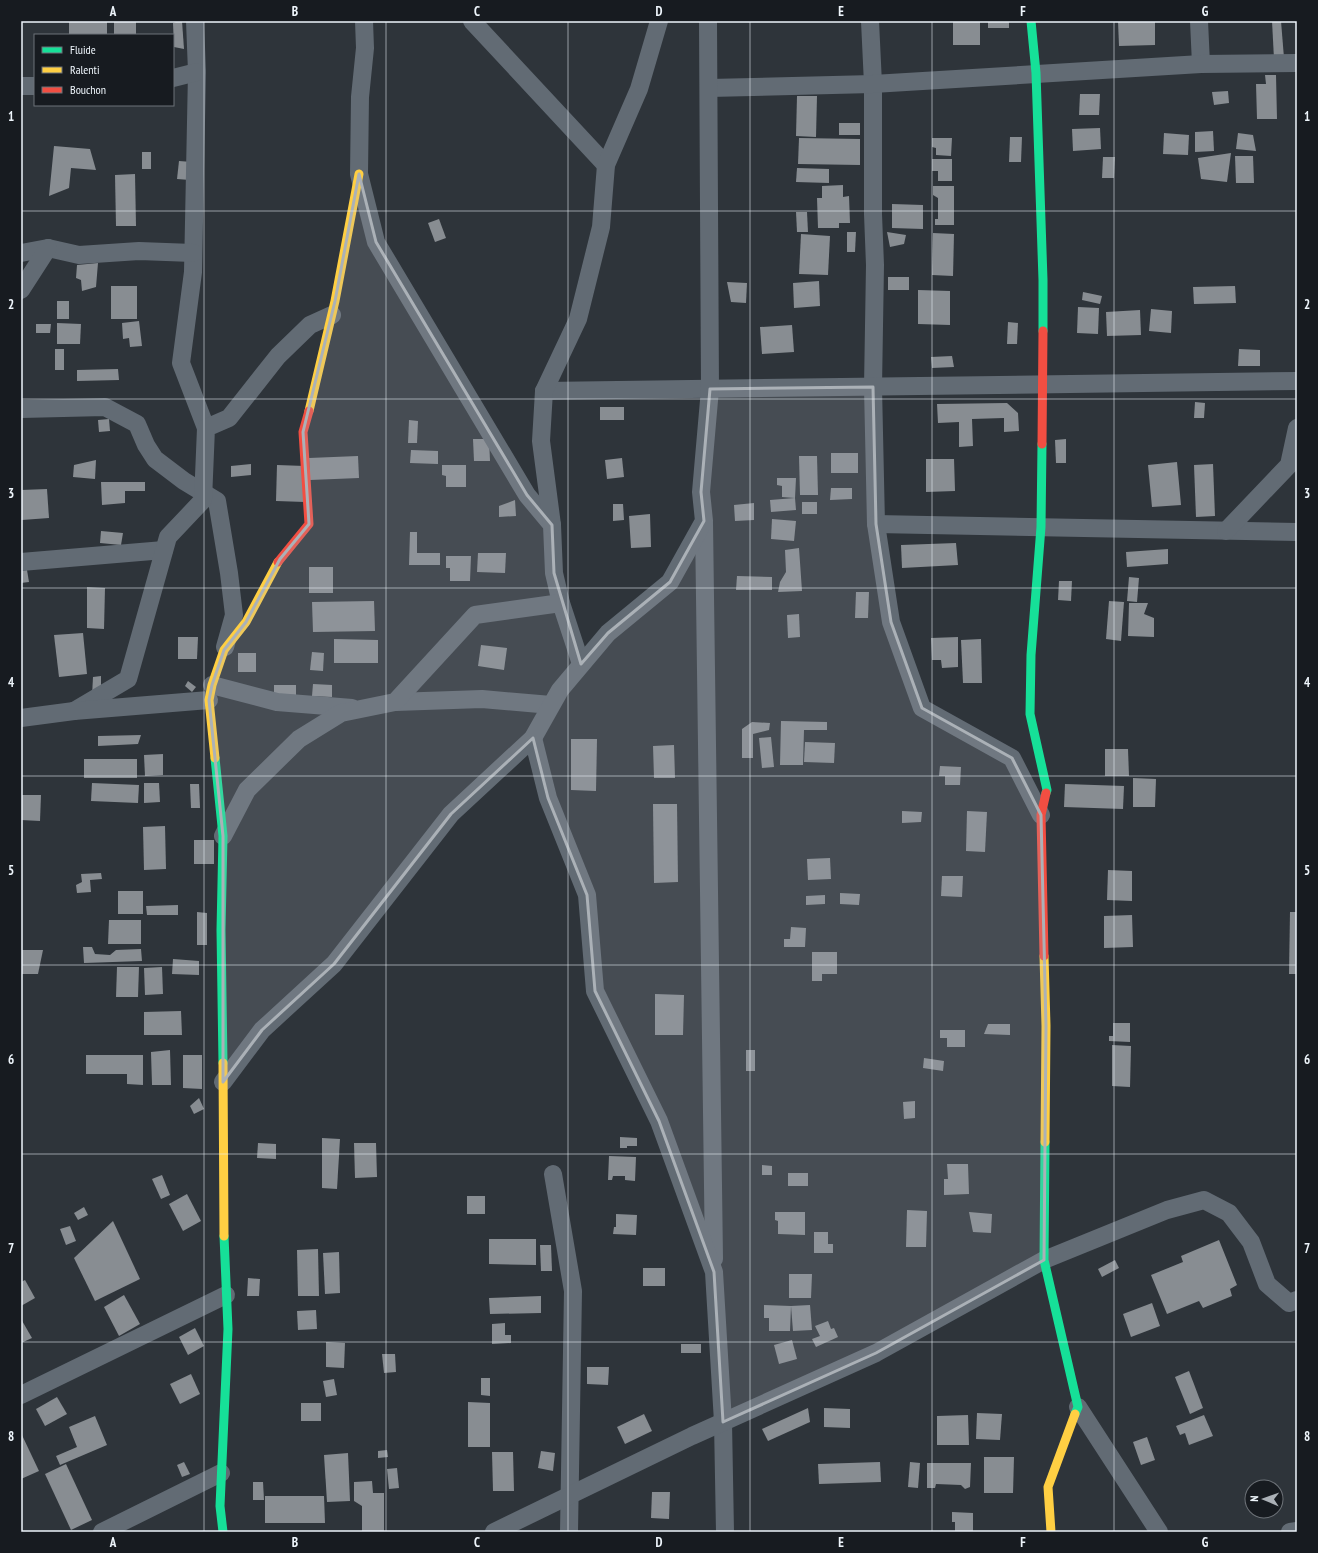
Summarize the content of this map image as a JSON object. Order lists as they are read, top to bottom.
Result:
{
  "legend": ["Fluide", "Ralenti", "Bouchon"],
  "north": "left",
  "grid": {
    "columns": [
      "A",
      "B",
      "C",
      "D",
      "E",
      "F",
      "G"
    ],
    "rows": [
      "1",
      "2",
      "3",
      "4",
      "5",
      "6",
      "7",
      "8"
    ]
  }
}
